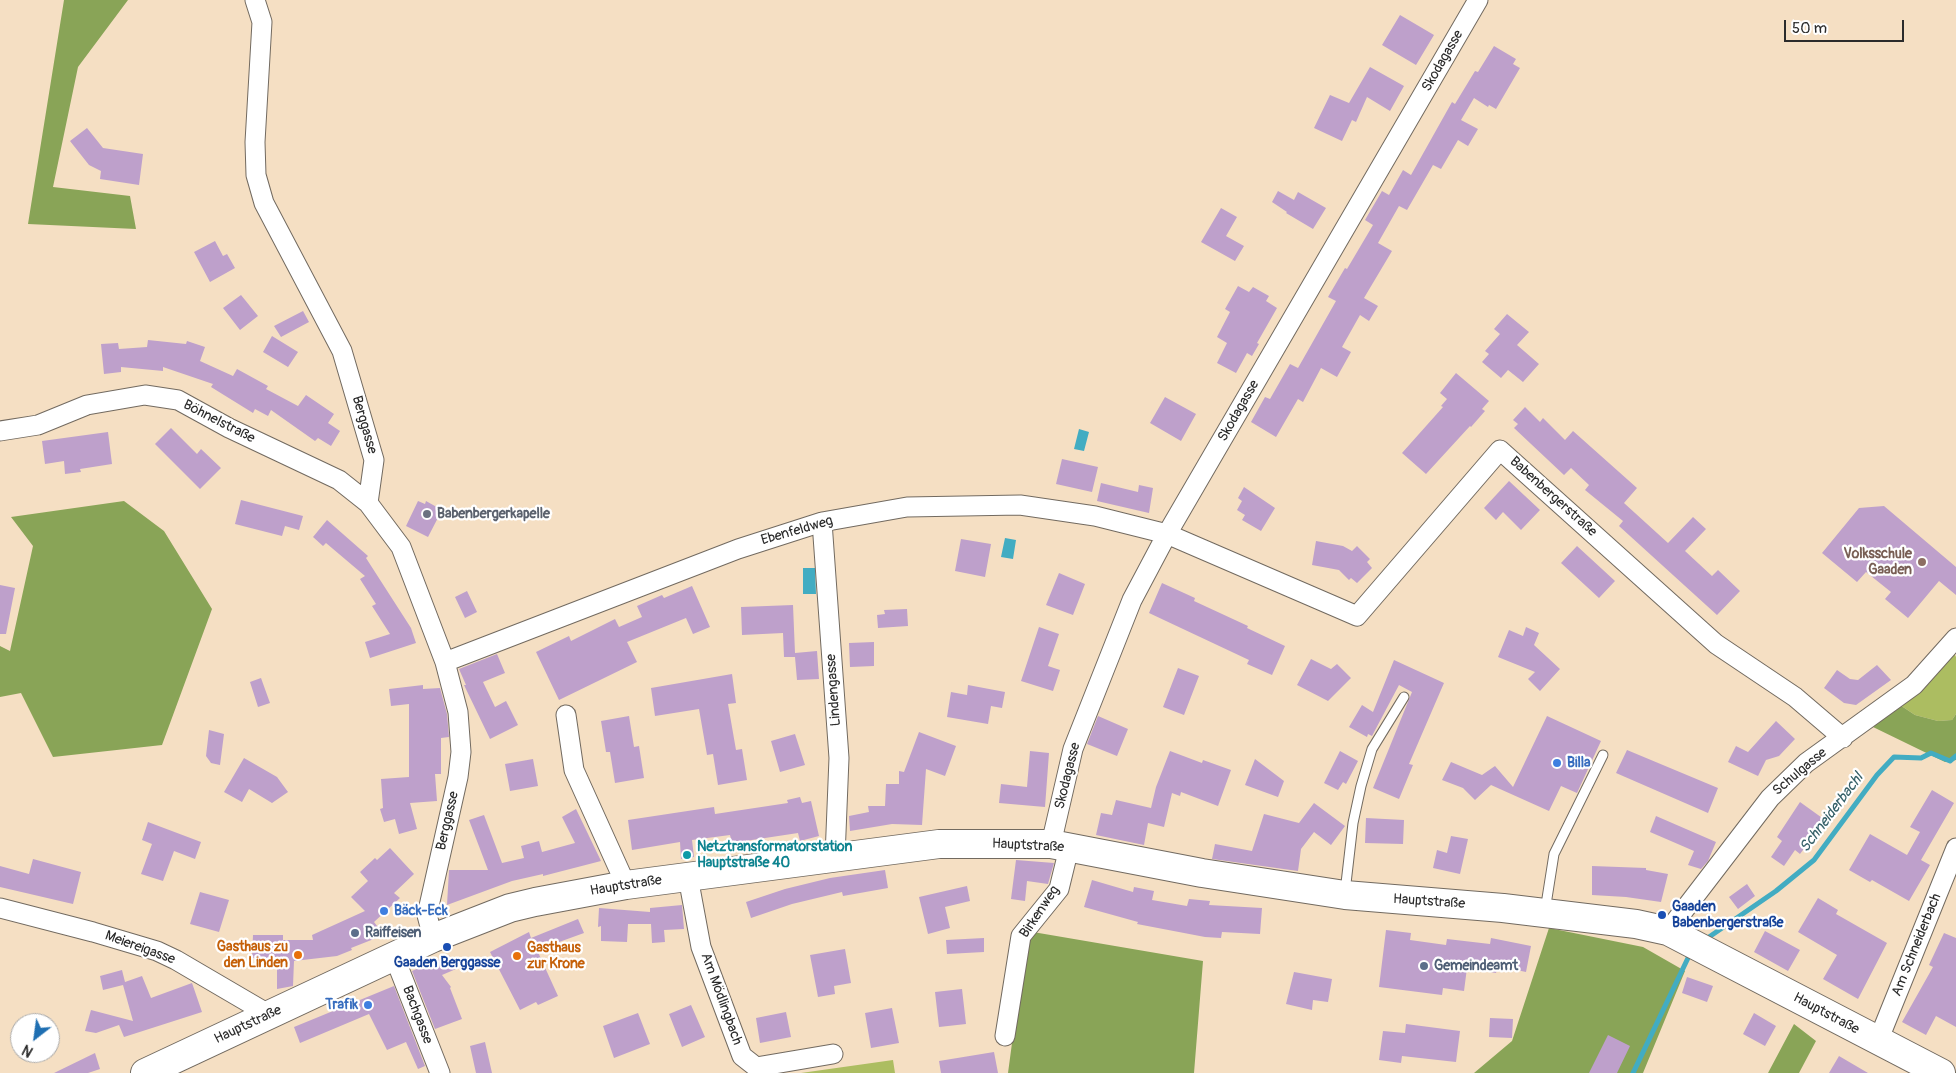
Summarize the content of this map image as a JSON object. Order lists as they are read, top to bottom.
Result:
{
  "streets": {
    "main road": ["Hauptstraße"],
    "street": [
      "Skodagasse",
      "Böhnelstraße",
      "Berggasse",
      "Babenbergerstraße",
      "Ebenfeldweg",
      "Lindengasse",
      "Schulgasse",
      "Birkenweg",
      "Am Schneiderbach",
      "Meiereigasse",
      "Am Mödlingbach",
      "Bachgasse"
    ]
  },
  "crossings": [
    ["Skodagasse", "Babenbergerstraße"],
    ["Skodagasse", "Ebenfeldweg"],
    ["Skodagasse", "Hauptstraße"],
    ["Skodagasse", "Birkenweg"],
    ["Böhnelstraße", "Berggasse"],
    ["Berggasse", "Ebenfeldweg"],
    ["Berggasse", "Hauptstraße"],
    ["Babenbergerstraße", "Ebenfeldweg"],
    ["Babenbergerstraße", "Schulgasse"],
    ["Ebenfeldweg", "Lindengasse"],
    ["Lindengasse", "Hauptstraße"],
    ["Schulgasse", "Hauptstraße"],
    ["Hauptstraße", "Birkenweg"],
    ["Hauptstraße", "Am Schneiderbach"],
    ["Hauptstraße", "Meiereigasse"],
    ["Hauptstraße", "Am Mödlingbach"],
    ["Hauptstraße", "Bachgasse"]
  ],
  "water": ["Schneiderbachl"],
  "places": [
    "Babenbergerkapelle",
    "Volksschule Gaaden",
    "Billa",
    "Netztransformatorstation Hauptstraße 40",
    "Bäck-Eck",
    "Gaaden Babenbergerstraße",
    "Raiffeisen",
    "Gaaden Berggasse",
    "Gasthaus zu den Linden",
    "Gasthaus zur Krone",
    "Gemeindeamt",
    "Trafik"
  ],
  "scale_bar": "50 m",
  "north": "bottom left"
}
